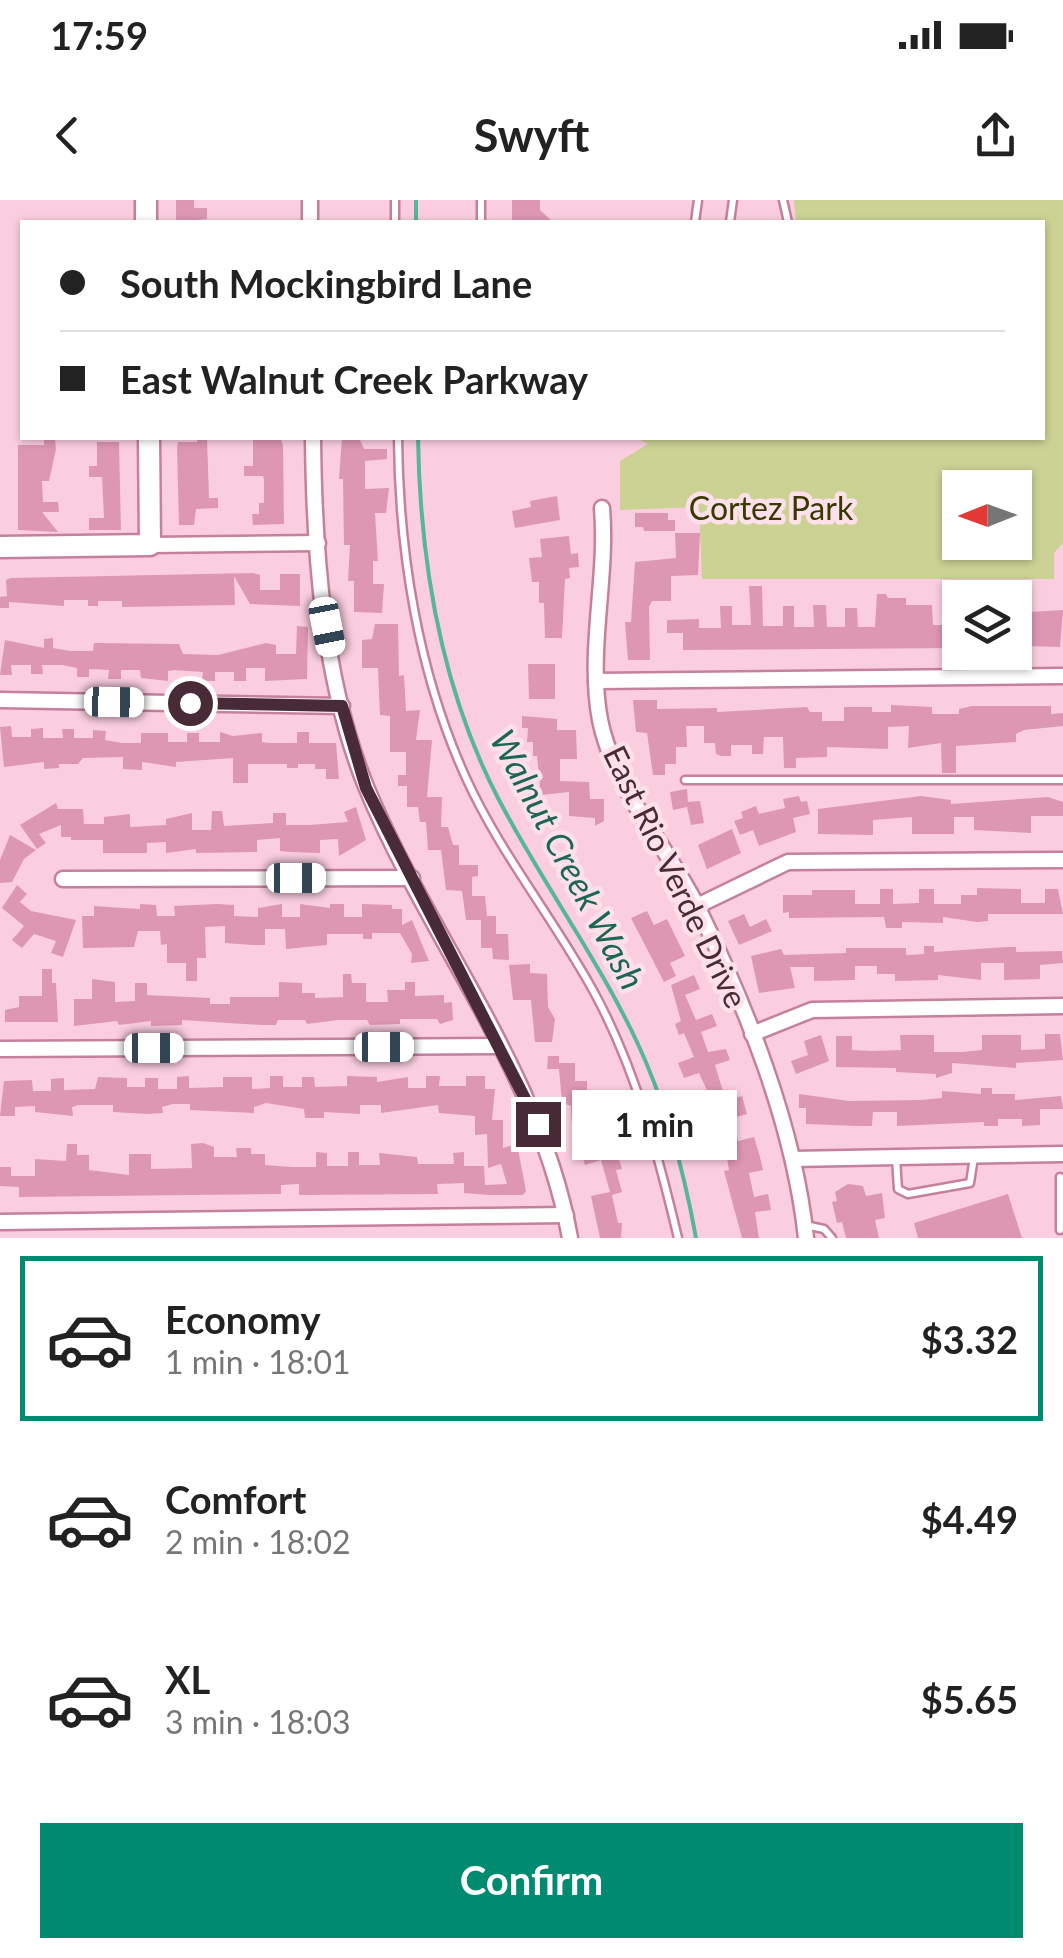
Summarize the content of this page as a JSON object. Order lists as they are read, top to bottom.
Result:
{
  "streets": {
    "street": ["East Rio Verde Drive"]
  },
  "water": ["Walnut Creek Wash"],
  "parks": ["Cortez Park"],
  "north": "left",
  "page": {
    "status": "17:59",
    "header": "Swyft",
    "banner": ["South Mockingbird Lane", "East Walnut Creek Parkway"],
    "bubble": "1 min",
    "list": [
      {
        "name": "Economy",
        "note": "1 min · 18:01",
        "value": "$3.32"
      },
      {
        "name": "Comfort",
        "note": "2 min · 18:02",
        "value": "$4.49"
      },
      {
        "name": "XL",
        "note": "3 min · 18:03",
        "value": "$5.65"
      }
    ],
    "buttons": "Confirm"
  }
}
